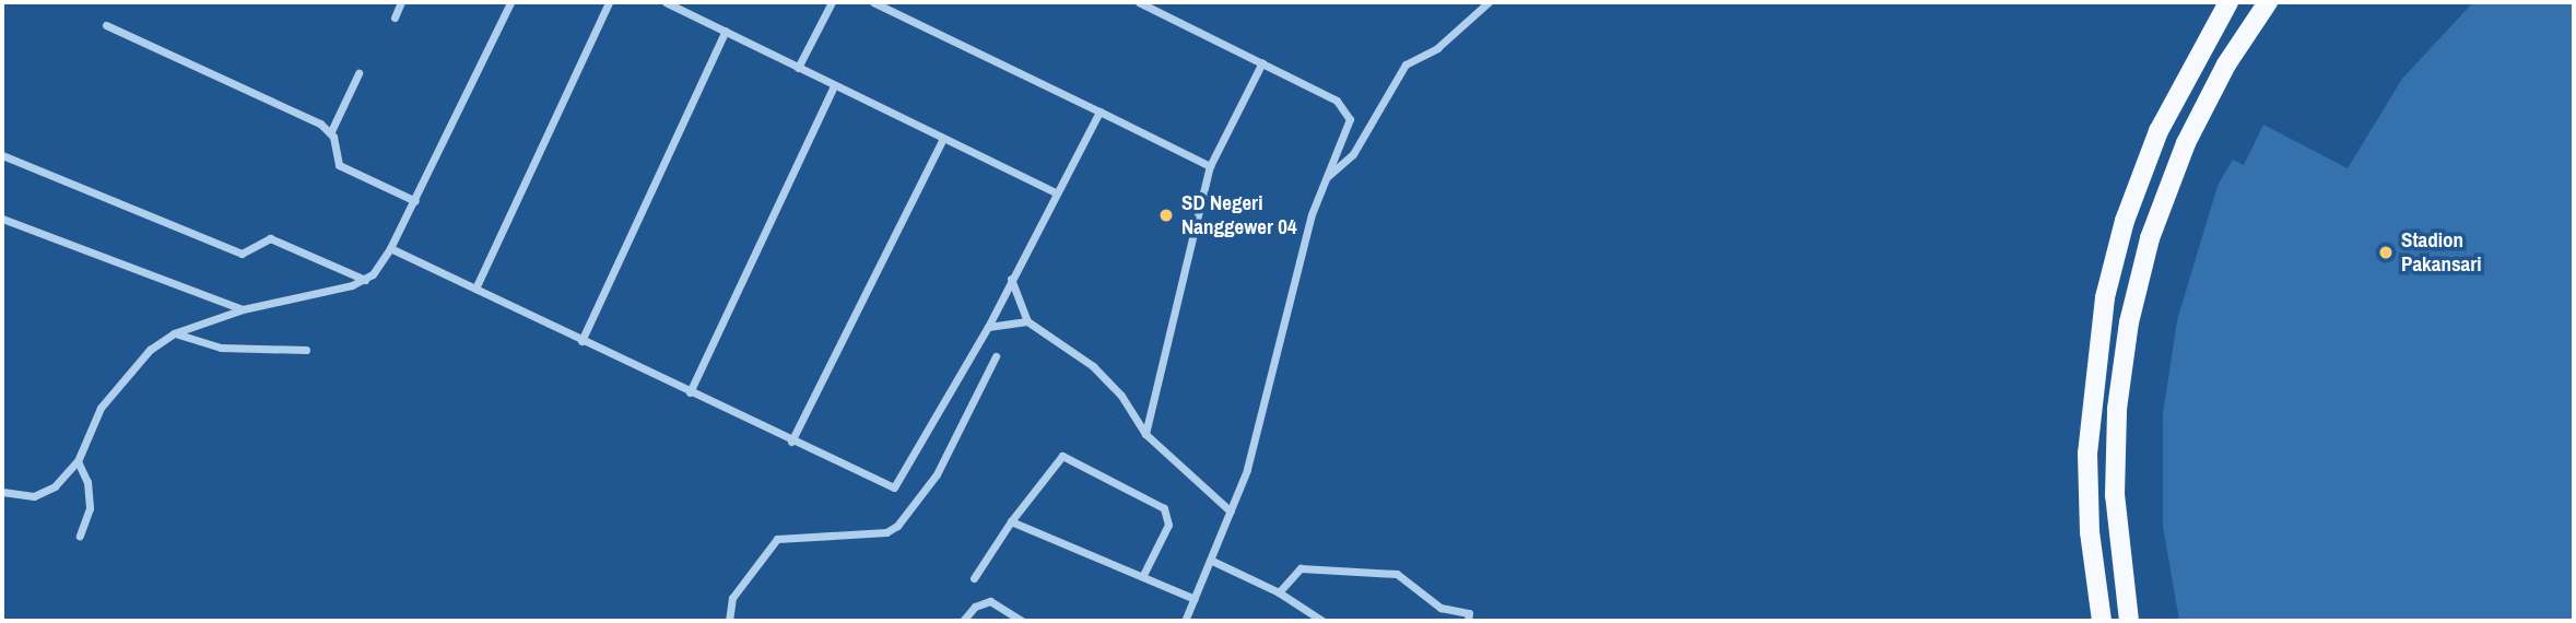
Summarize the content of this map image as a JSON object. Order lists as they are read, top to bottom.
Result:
{
  "places": ["SD Negeri Nanggewer 04", "Stadion Pakansari"]
}
